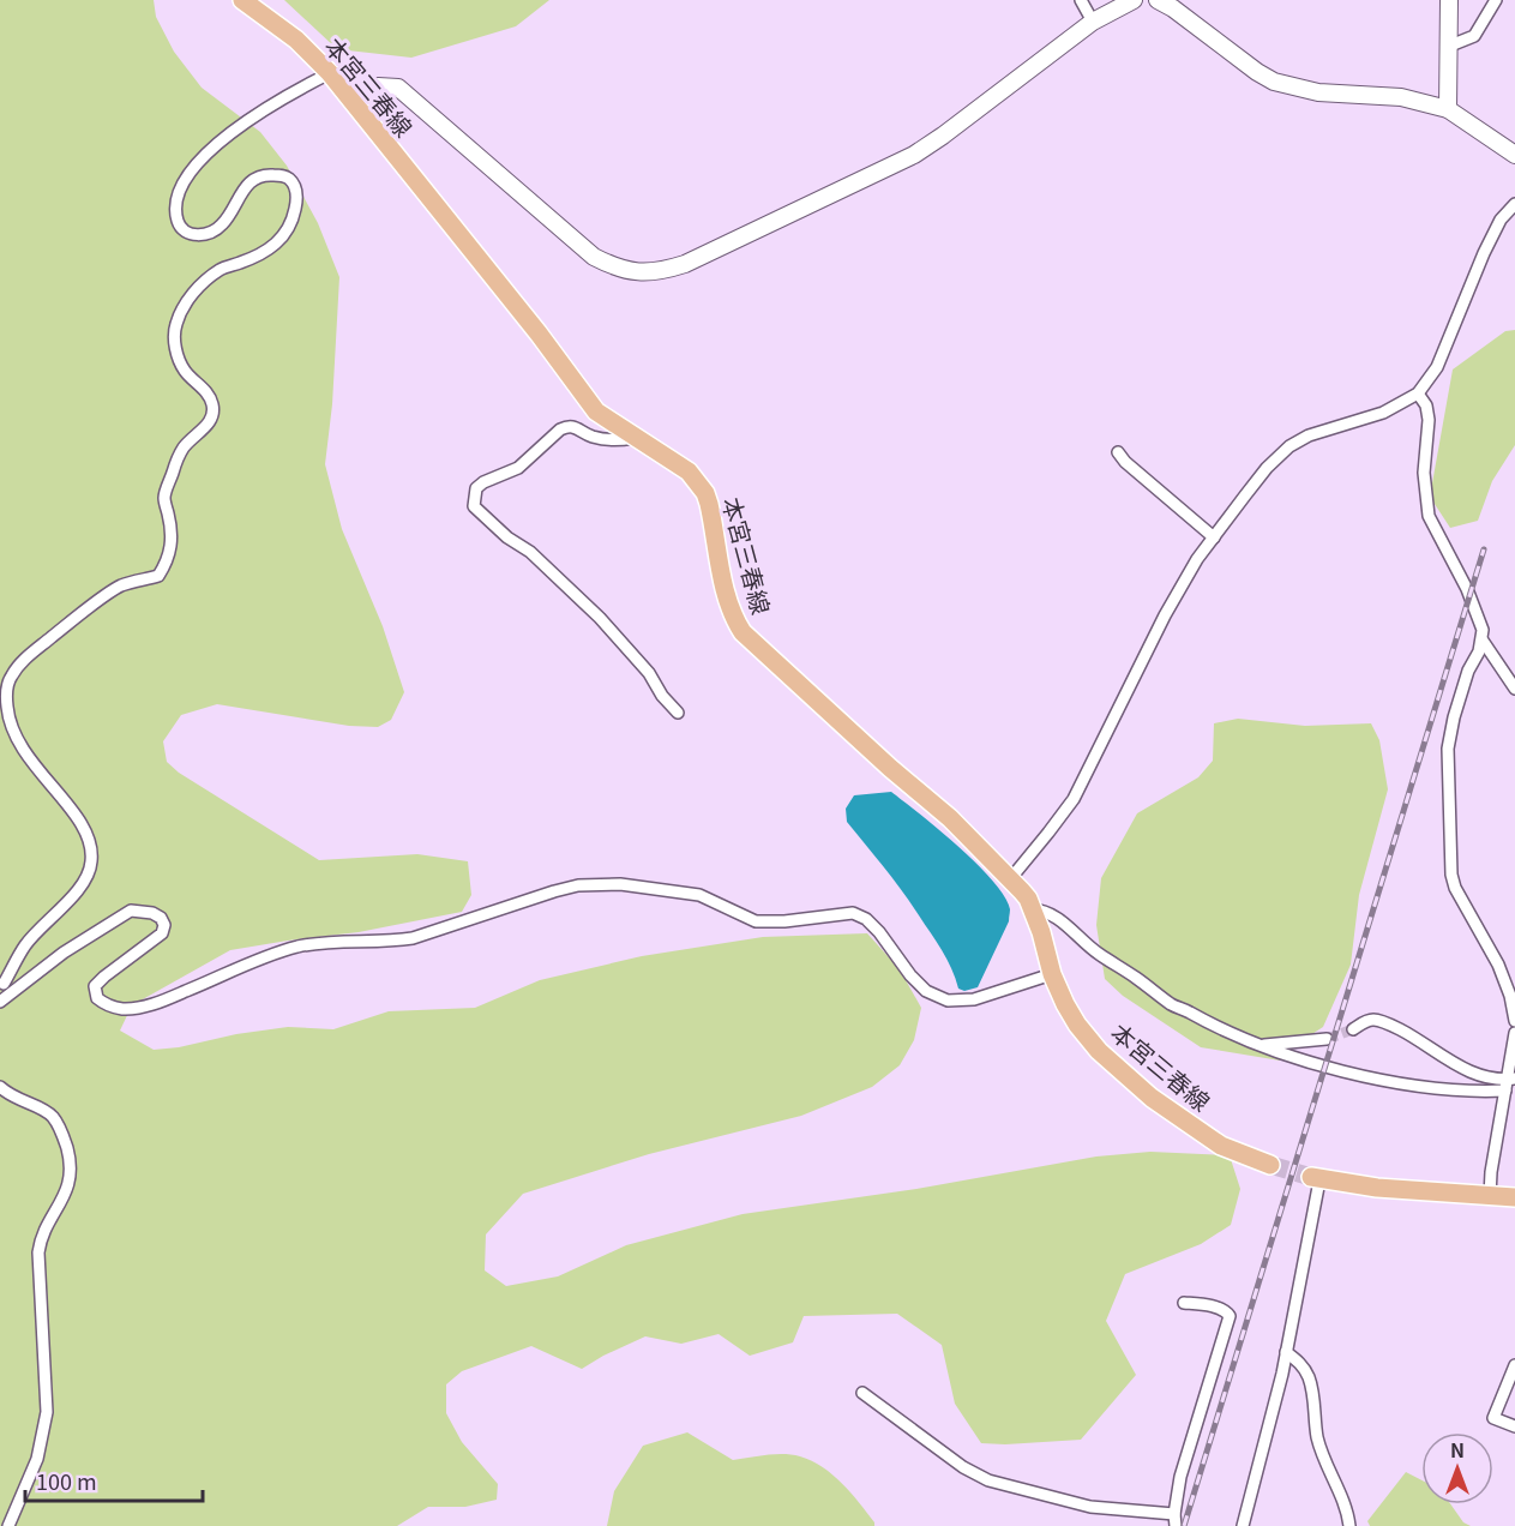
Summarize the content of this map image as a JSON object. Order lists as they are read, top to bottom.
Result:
{
  "streets": {
    "main road": ["本宮三春線"]
  },
  "scale_bar": "100 m",
  "north": "top"
}
